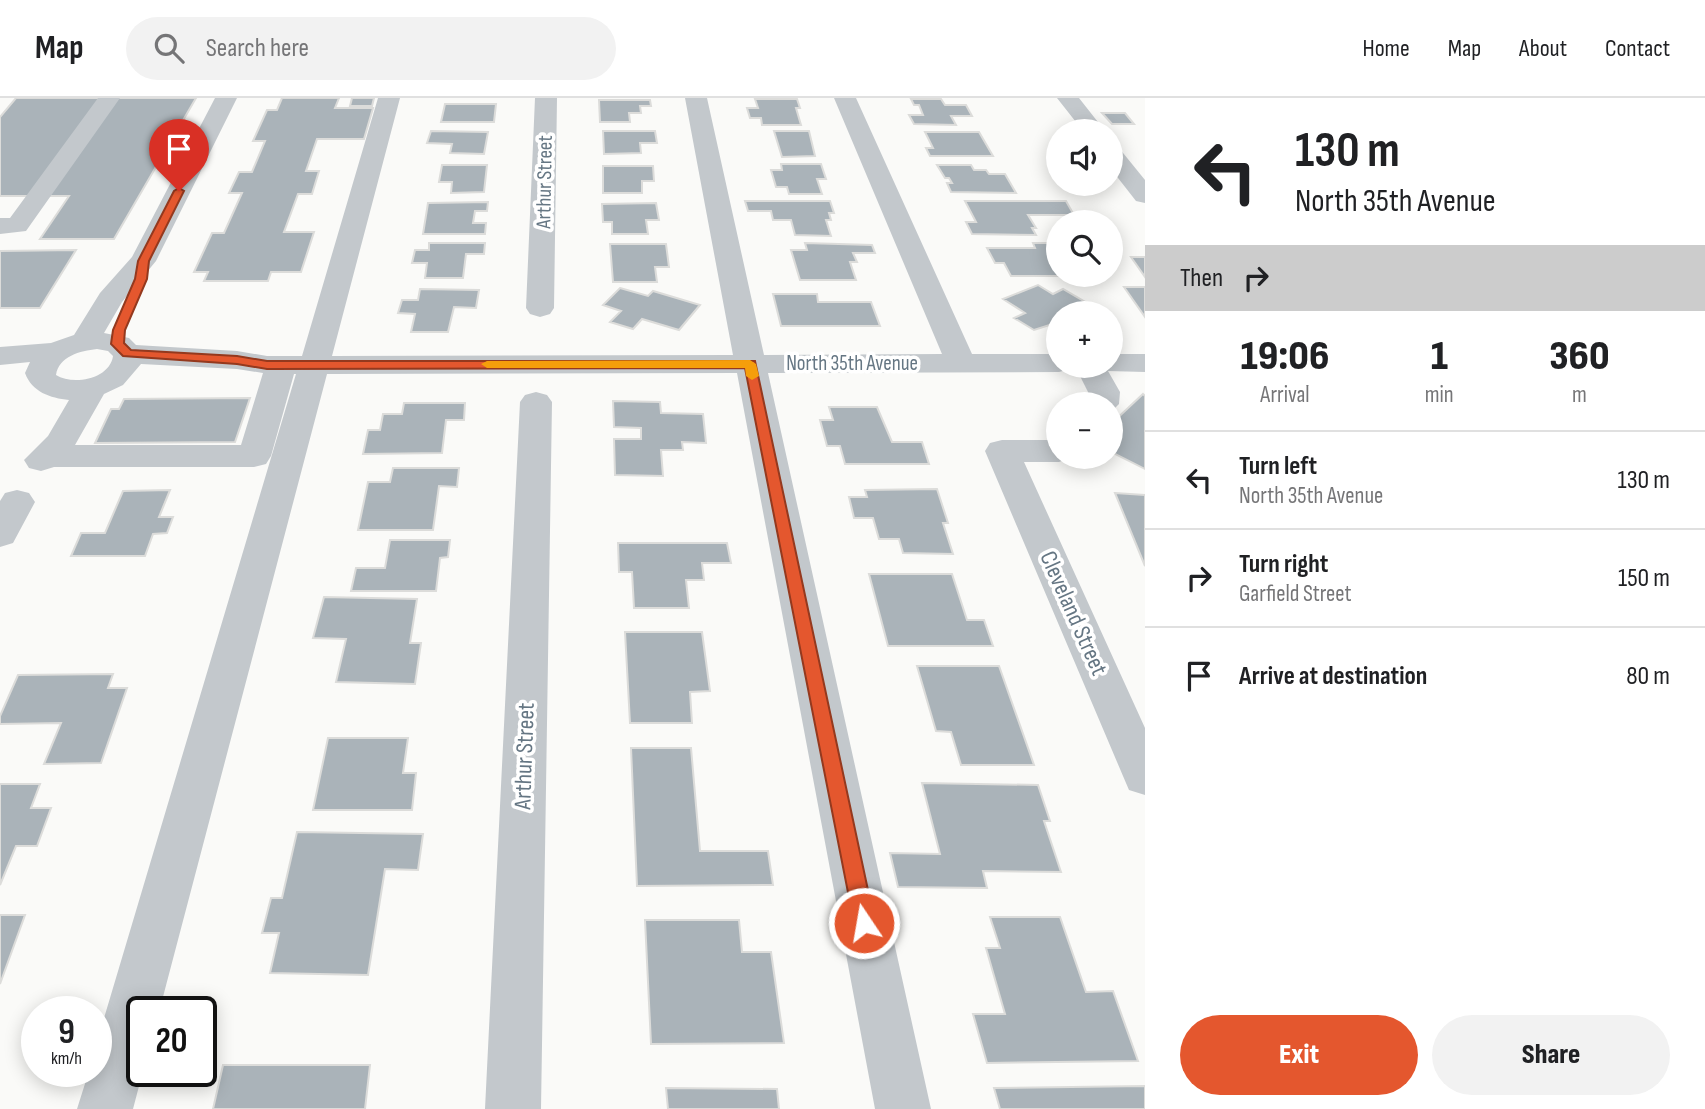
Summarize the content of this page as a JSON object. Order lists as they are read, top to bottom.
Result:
{
  "streets": {
    "street": ["Arthur Street", "North 35th Avenue", "Cleveland Street"]
  },
  "page": {
    "header": "Map",
    "search": "Search here",
    "nav": [
      "Home",
      "Map",
      "About",
      "Contact"
    ],
    "turn": ["130 m", "North 35th Avenue"],
    "map_buttons": ["+", "−"],
    "then": "Then",
    "eta": [
      "19:06",
      "Arrival",
      "1",
      "min",
      "360",
      "m"
    ],
    "list": [
      {
        "name": "Turn left",
        "note": "North 35th Avenue",
        "value": "130 m"
      },
      {
        "name": "Turn right",
        "note": "Garfield Street",
        "value": "150 m"
      },
      {
        "name": "Arrive at destination",
        "value": "80 m"
      }
    ],
    "speed": "9 km/h",
    "limit": "20",
    "buttons": ["Exit", "Share"]
  }
}
